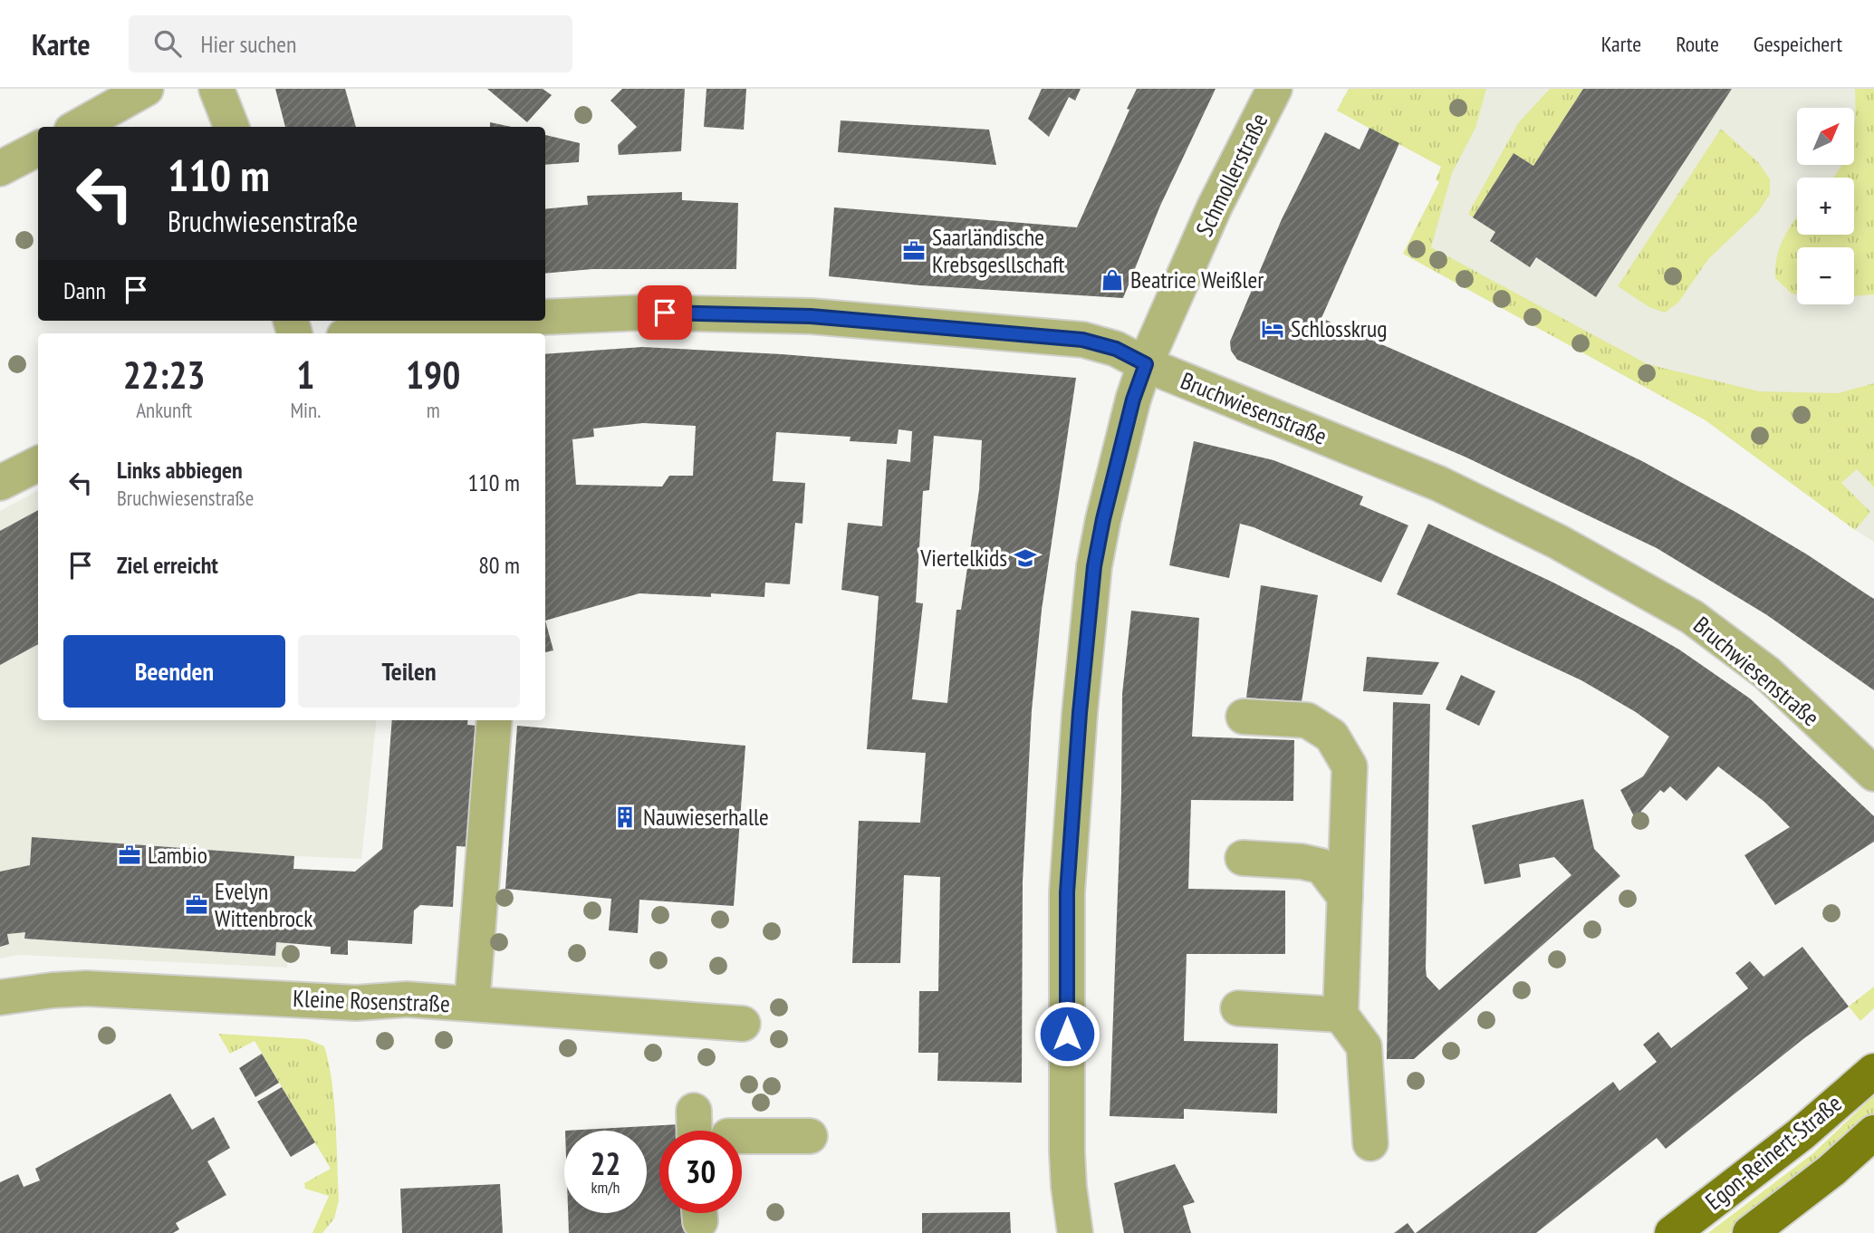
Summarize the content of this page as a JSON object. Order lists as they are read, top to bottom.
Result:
{
  "streets": {
    "main road": ["Egon-Reinert-Straße"],
    "street": ["Schmollerstraße", "Bruchwiesenstraße", "Kleine Rosenstraße"]
  },
  "crossings": [
    ["Schmollerstraße", "Bruchwiesenstraße"]
  ],
  "places": {
    "office": ["Saarländische Krebsgesllschaft", "Lambio", "Evelyn Wittenbrock"],
    "shop": ["Beatrice Weißler"],
    "hotel": ["Schlosskrug"],
    "school or university": ["Viertelkids"],
    "building": ["Nauwieserhalle"]
  },
  "north": "top right",
  "page": {
    "header": "Karte",
    "search": "Hier suchen",
    "nav": ["Karte", "Route", "Gespeichert"],
    "map_buttons": ["+", "−"],
    "turn": ["110 m", "Bruchwiesenstraße"],
    "then": "Dann",
    "eta": [
      "22:23",
      "Ankunft",
      "1",
      "Min.",
      "190",
      "m"
    ],
    "list": [
      {
        "name": "Links abbiegen",
        "note": "Bruchwiesenstraße",
        "value": "110 m"
      },
      {
        "name": "Ziel erreicht",
        "value": "80 m"
      }
    ],
    "buttons": ["Beenden", "Teilen"],
    "speed": "22 km/h",
    "limit": "30"
  }
}
